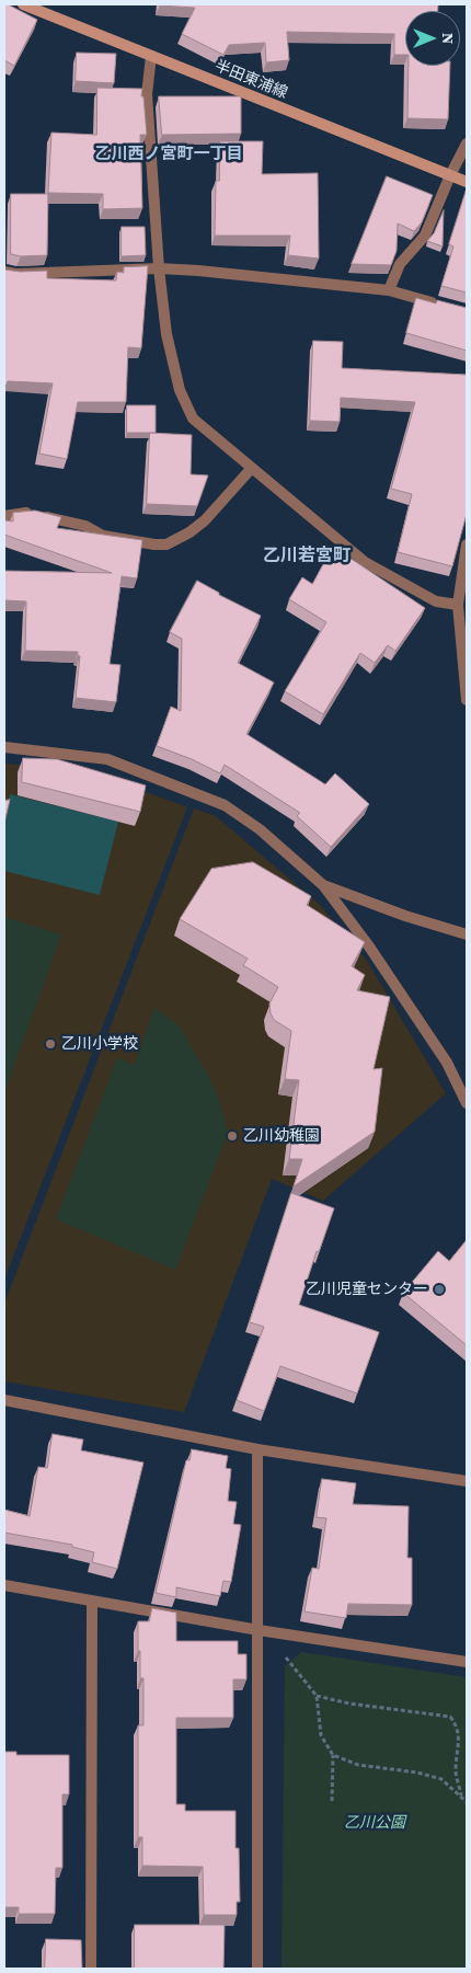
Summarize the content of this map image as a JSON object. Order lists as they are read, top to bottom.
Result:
{
  "streets": {
    "main road": ["半田東浦線"]
  },
  "districts": ["乙川西ノ宮町一丁目", "乙川若宮町"],
  "parks": ["乙川公園"],
  "places": ["乙川小学校", "乙川幼稚園", "乙川児童センター"],
  "north": "right"
}
